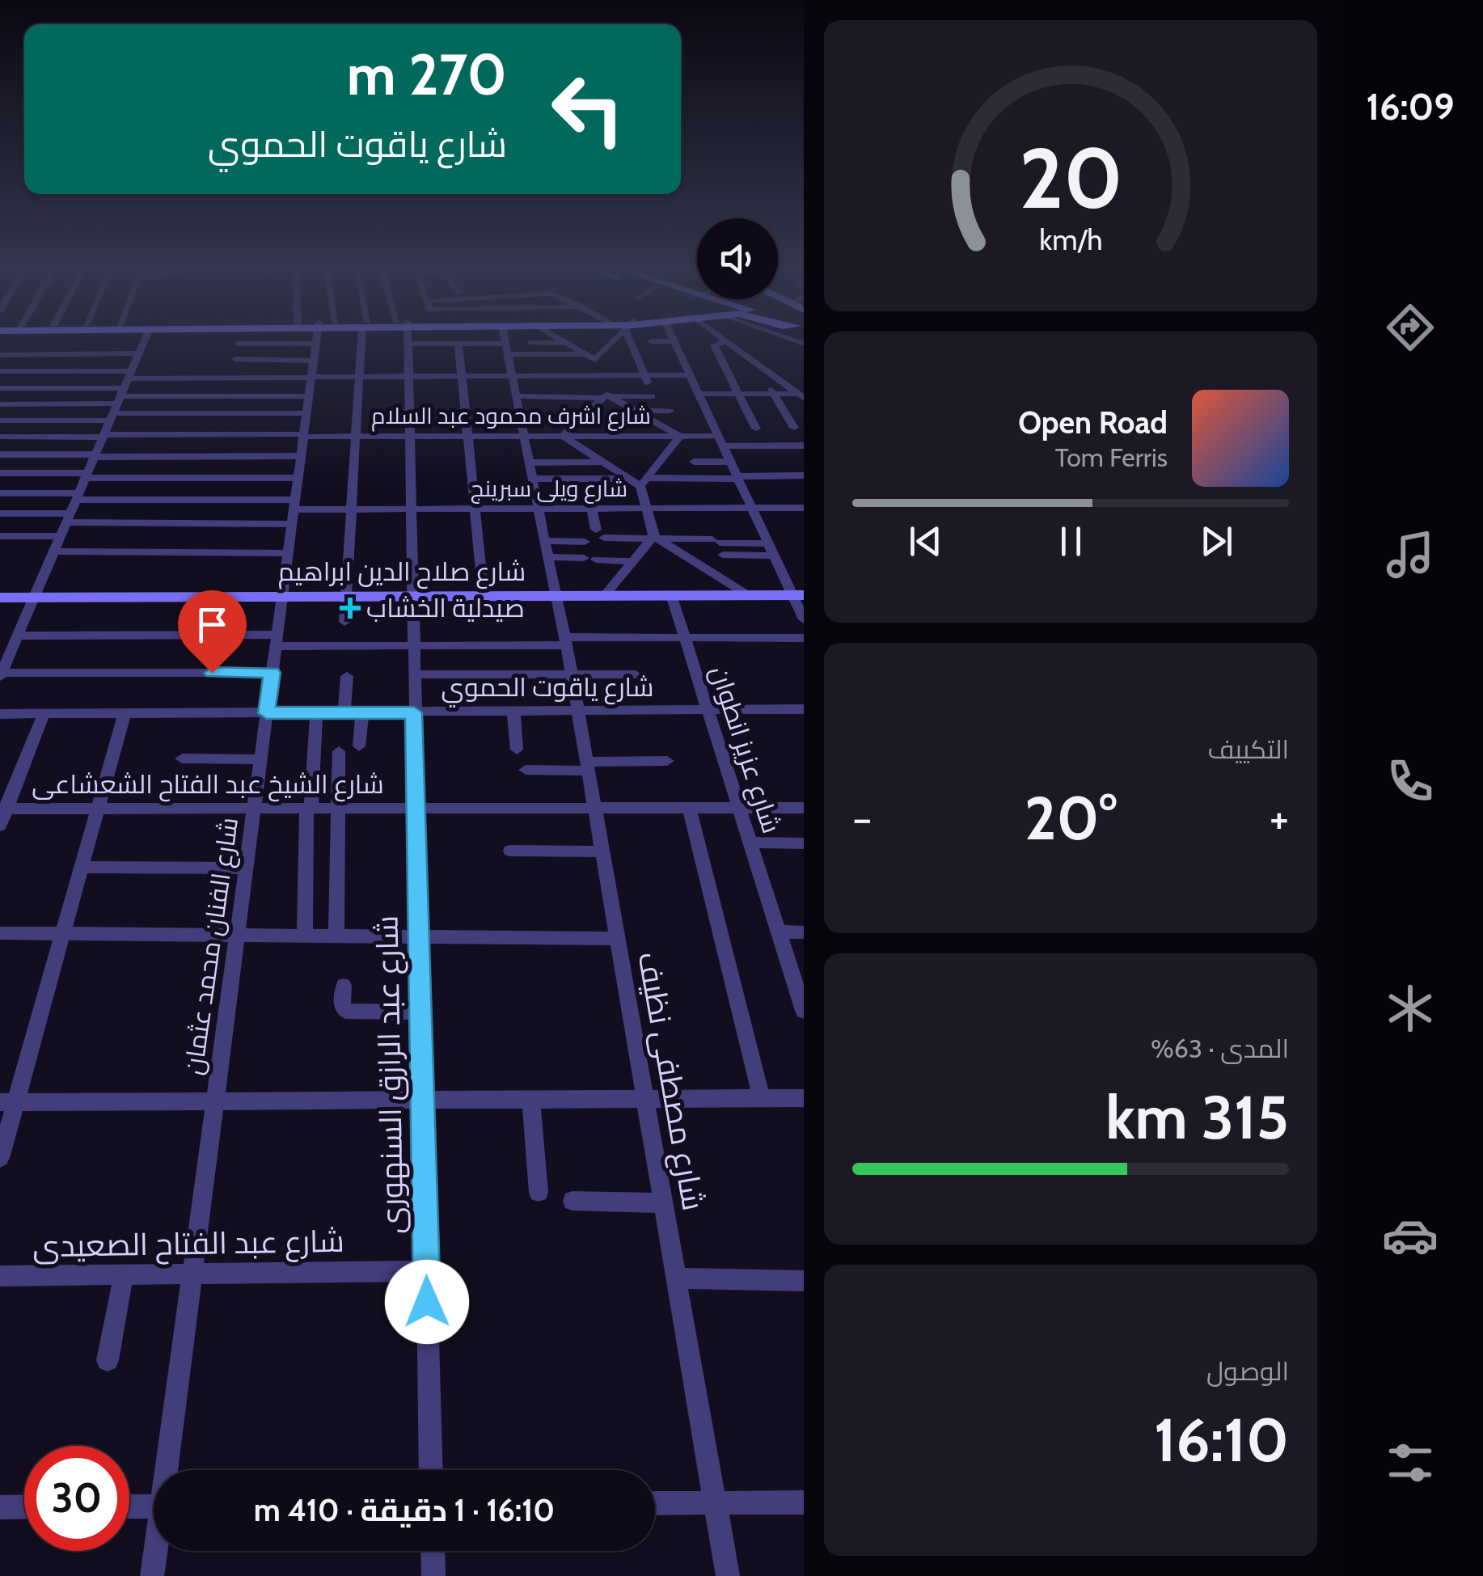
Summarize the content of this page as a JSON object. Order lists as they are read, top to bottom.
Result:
{
  "streets": {
    "main road": ["شارع صلاح الدين ابراهيم"],
    "street": [
      "شارع اشرف محمود عبد السلام",
      "شارع ويلى سبرينج",
      "شارع ياقوت الحموي",
      "شارع عزيز انطوان",
      "شارع الشيخ عبد الفتاح الشعشاعى",
      "شارع الفنان محمد عثمان",
      "شارع عبد الرازق السنهورى",
      "شارع مصطفى نظيف",
      "شارع عبد الفتاح الصعيدى"
    ]
  },
  "crossings": [
    ["شارع اشرف محمود عبد السلام", "شارع الفنان محمد عثمان"],
    ["شارع اشرف محمود عبد السلام", "شارع عبد الرازق السنهورى"],
    ["شارع اشرف محمود عبد السلام", "شارع مصطفى نظيف"],
    ["شارع ويلى سبرينج", "شارع الفنان محمد عثمان"],
    ["شارع ويلى سبرينج", "شارع عبد الرازق السنهورى"],
    ["شارع ويلى سبرينج", "شارع مصطفى نظيف"],
    ["شارع صلاح الدين ابراهيم", "شارع عزيز انطوان"],
    ["شارع صلاح الدين ابراهيم", "شارع الفنان محمد عثمان"],
    ["شارع صلاح الدين ابراهيم", "شارع عبد الرازق السنهورى"],
    ["شارع صلاح الدين ابراهيم", "شارع مصطفى نظيف"],
    ["شارع ياقوت الحموي", "شارع عزيز انطوان"],
    ["شارع ياقوت الحموي", "شارع الفنان محمد عثمان"],
    ["شارع ياقوت الحموي", "شارع عبد الرازق السنهورى"],
    ["شارع ياقوت الحموي", "شارع مصطفى نظيف"],
    ["شارع عزيز انطوان", "شارع الشيخ عبد الفتاح الشعشاعى"],
    ["شارع الشيخ عبد الفتاح الشعشاعى", "شارع الفنان محمد عثمان"],
    ["شارع الشيخ عبد الفتاح الشعشاعى", "شارع عبد الرازق السنهورى"],
    ["شارع الشيخ عبد الفتاح الشعشاعى", "شارع مصطفى نظيف"],
    ["شارع الفنان محمد عثمان", "شارع عبد الفتاح الصعيدى"],
    ["شارع عبد الرازق السنهورى", "شارع عبد الفتاح الصعيدى"]
  ],
  "places": {
    "health": ["صيدلية الخشاب"]
  },
  "page": {
    "tabs": "16:09",
    "turn": ["270 m", "شارع ياقوت الحموي"],
    "song": ["Open Road", "Tom Ferris"],
    "tile": [
      "التكييف",
      ["المدى · 63%", "315 km"],
      ["الوصول", "16:10"]
    ],
    "heat": ["−", "20°", "+"],
    "limit": "30",
    "trip": "16:10 · 1 دقيقة · 410 m",
    "gauge": ["20", "km/h"]
  }
}
